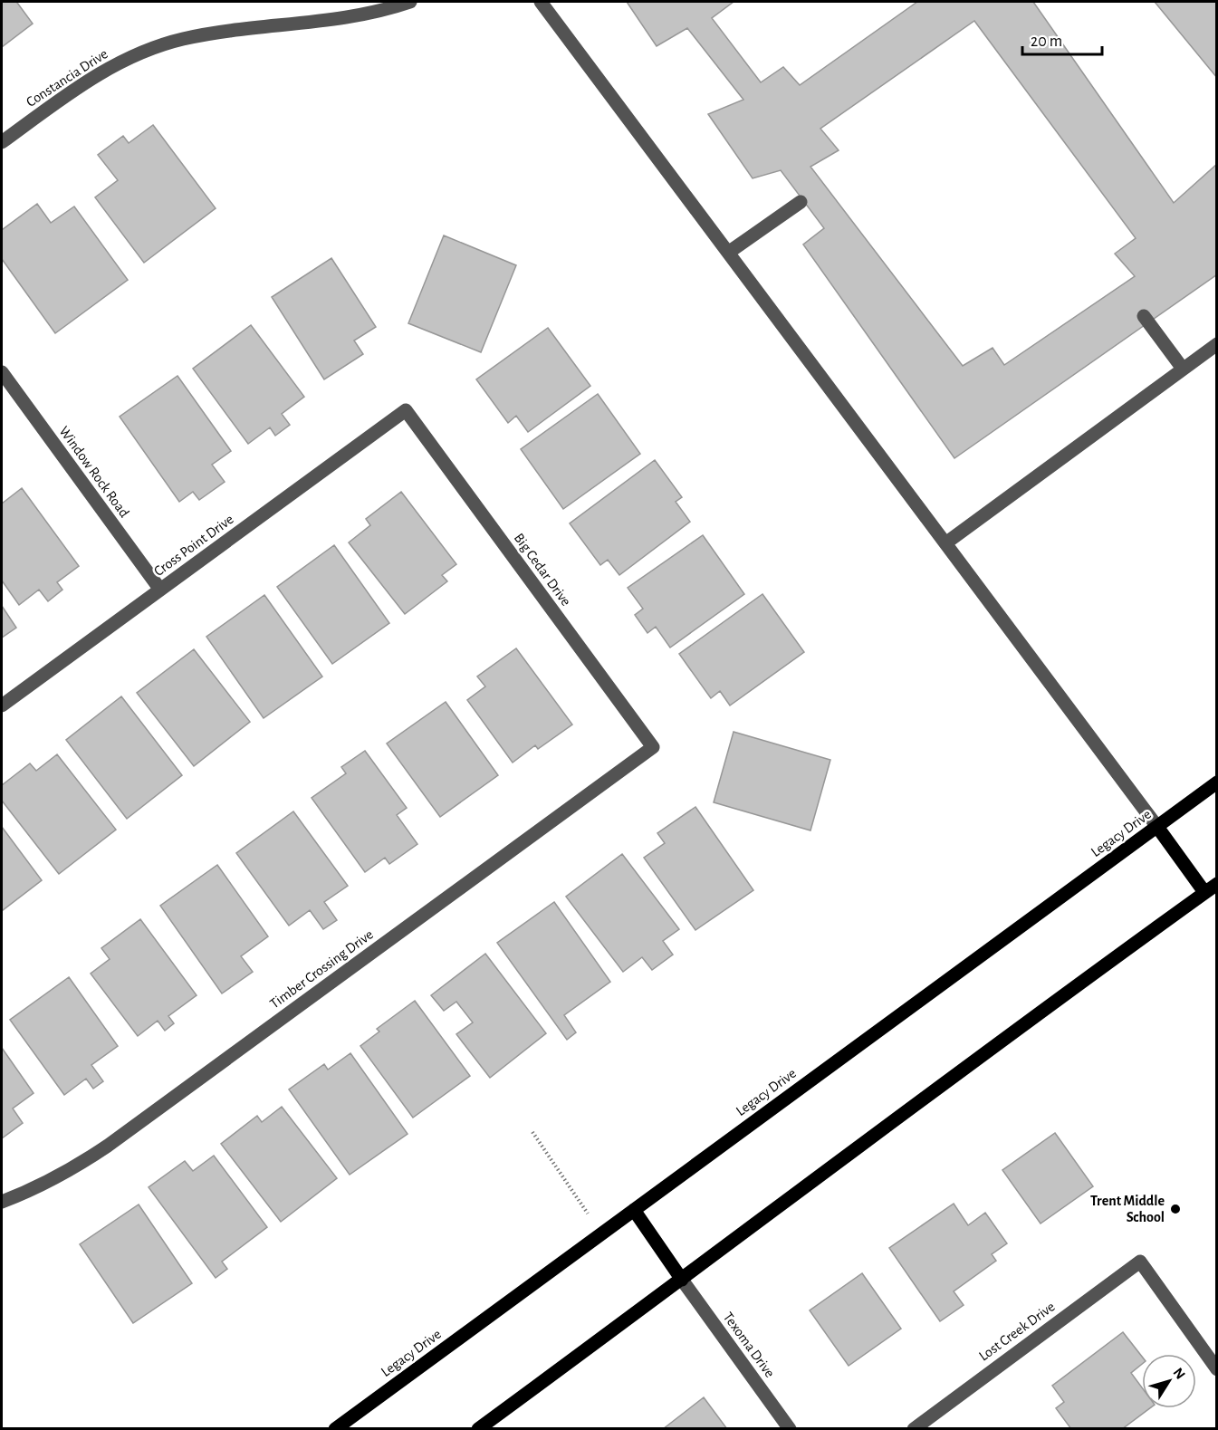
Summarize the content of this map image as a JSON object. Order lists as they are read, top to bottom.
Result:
{
  "streets": {
    "main road": ["Legacy Drive"],
    "street": [
      "Constancia Drive",
      "Window Rock Road",
      "Cross Point Drive",
      "Big Cedar Drive",
      "Timber Crossing Drive",
      "Lost Creek Drive",
      "Texoma Drive"
    ]
  },
  "crossings": [
    ["Window Rock Road", "Cross Point Drive"],
    ["Cross Point Drive", "Big Cedar Drive"],
    ["Big Cedar Drive", "Timber Crossing Drive"]
  ],
  "places": ["Trent Middle School"],
  "scale_bar": "20 m",
  "north": "top right"
}
